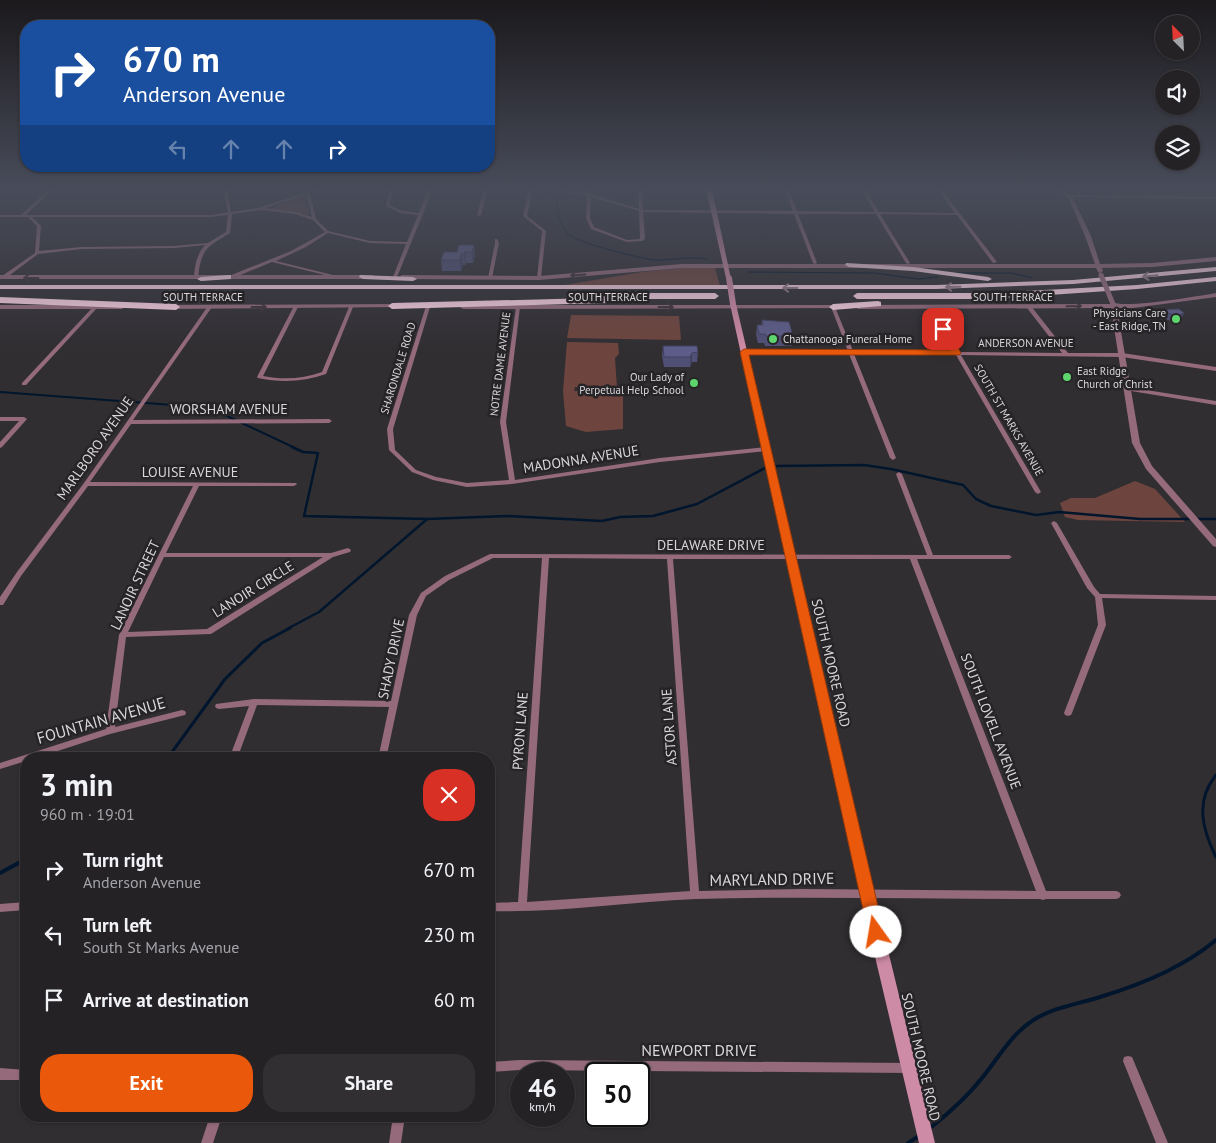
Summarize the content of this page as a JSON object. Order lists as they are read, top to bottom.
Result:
{
  "streets": {
    "main road": ["SOUTH MOORE ROAD"],
    "street": [
      "SOUTH TERRACE",
      "ANDERSON AVENUE",
      "NOTRE DAME AVENUE",
      "SHARONDALE ROAD",
      "WORSHAM AVENUE",
      "SOUTH ST MARKS AVENUE",
      "MARLBORO AVENUE",
      "MADONNA AVENUE",
      "LOUISE AVENUE",
      "DELAWARE DRIVE",
      "LANOIR STREET",
      "LANOIR CIRCLE",
      "SHADY DRIVE",
      "FOUNTAIN AVENUE",
      "SOUTH LOVELL AVENUE",
      "ASTOR LANE",
      "PYRON LANE",
      "MARYLAND DRIVE",
      "NEWPORT DRIVE"
    ]
  },
  "crossings": [
    ["SOUTH TERRACE", "NOTRE DAME AVENUE"],
    ["SOUTH TERRACE", "SHARONDALE ROAD"],
    ["SOUTH TERRACE", "SOUTH ST MARKS AVENUE"],
    ["SOUTH TERRACE", "MARLBORO AVENUE"],
    ["SOUTH TERRACE", "SOUTH MOORE ROAD"],
    ["ANDERSON AVENUE", "SOUTH ST MARKS AVENUE"],
    ["ANDERSON AVENUE", "SOUTH MOORE ROAD"],
    ["NOTRE DAME AVENUE", "MADONNA AVENUE"],
    ["SHARONDALE ROAD", "MADONNA AVENUE"],
    ["WORSHAM AVENUE", "MARLBORO AVENUE"],
    ["MARLBORO AVENUE", "LOUISE AVENUE"],
    ["MADONNA AVENUE", "SOUTH MOORE ROAD"],
    ["LOUISE AVENUE", "LANOIR STREET"],
    ["DELAWARE DRIVE", "SHADY DRIVE"],
    ["DELAWARE DRIVE", "SOUTH MOORE ROAD"],
    ["DELAWARE DRIVE", "SOUTH LOVELL AVENUE"],
    ["DELAWARE DRIVE", "ASTOR LANE"],
    ["DELAWARE DRIVE", "PYRON LANE"],
    ["LANOIR STREET", "LANOIR CIRCLE"],
    ["LANOIR STREET", "FOUNTAIN AVENUE"],
    ["SOUTH MOORE ROAD", "MARYLAND DRIVE"],
    ["SOUTH MOORE ROAD", "NEWPORT DRIVE"],
    ["SOUTH LOVELL AVENUE", "MARYLAND DRIVE"],
    ["ASTOR LANE", "MARYLAND DRIVE"],
    ["PYRON LANE", "MARYLAND DRIVE"]
  ],
  "places": [
    "Physicians Care - East Ridge, TN",
    "Chattanooga Funeral Home",
    "East Ridge Church of Christ",
    "Our Lady of Perpetual Help School"
  ],
  "north": "top left",
  "page": {
    "turn": ["670 m", "Anderson Avenue"],
    "heading": ["3 min", "960 m · 19:01"],
    "list": [
      {
        "name": "Turn right",
        "note": "Anderson Avenue",
        "value": "670 m"
      },
      {
        "name": "Turn left",
        "note": "South St Marks Avenue",
        "value": "230 m"
      },
      {
        "name": "Arrive at destination",
        "value": "60 m"
      }
    ],
    "buttons": ["Exit", "Share"],
    "speed": "46 km/h",
    "limit": "50"
  }
}
